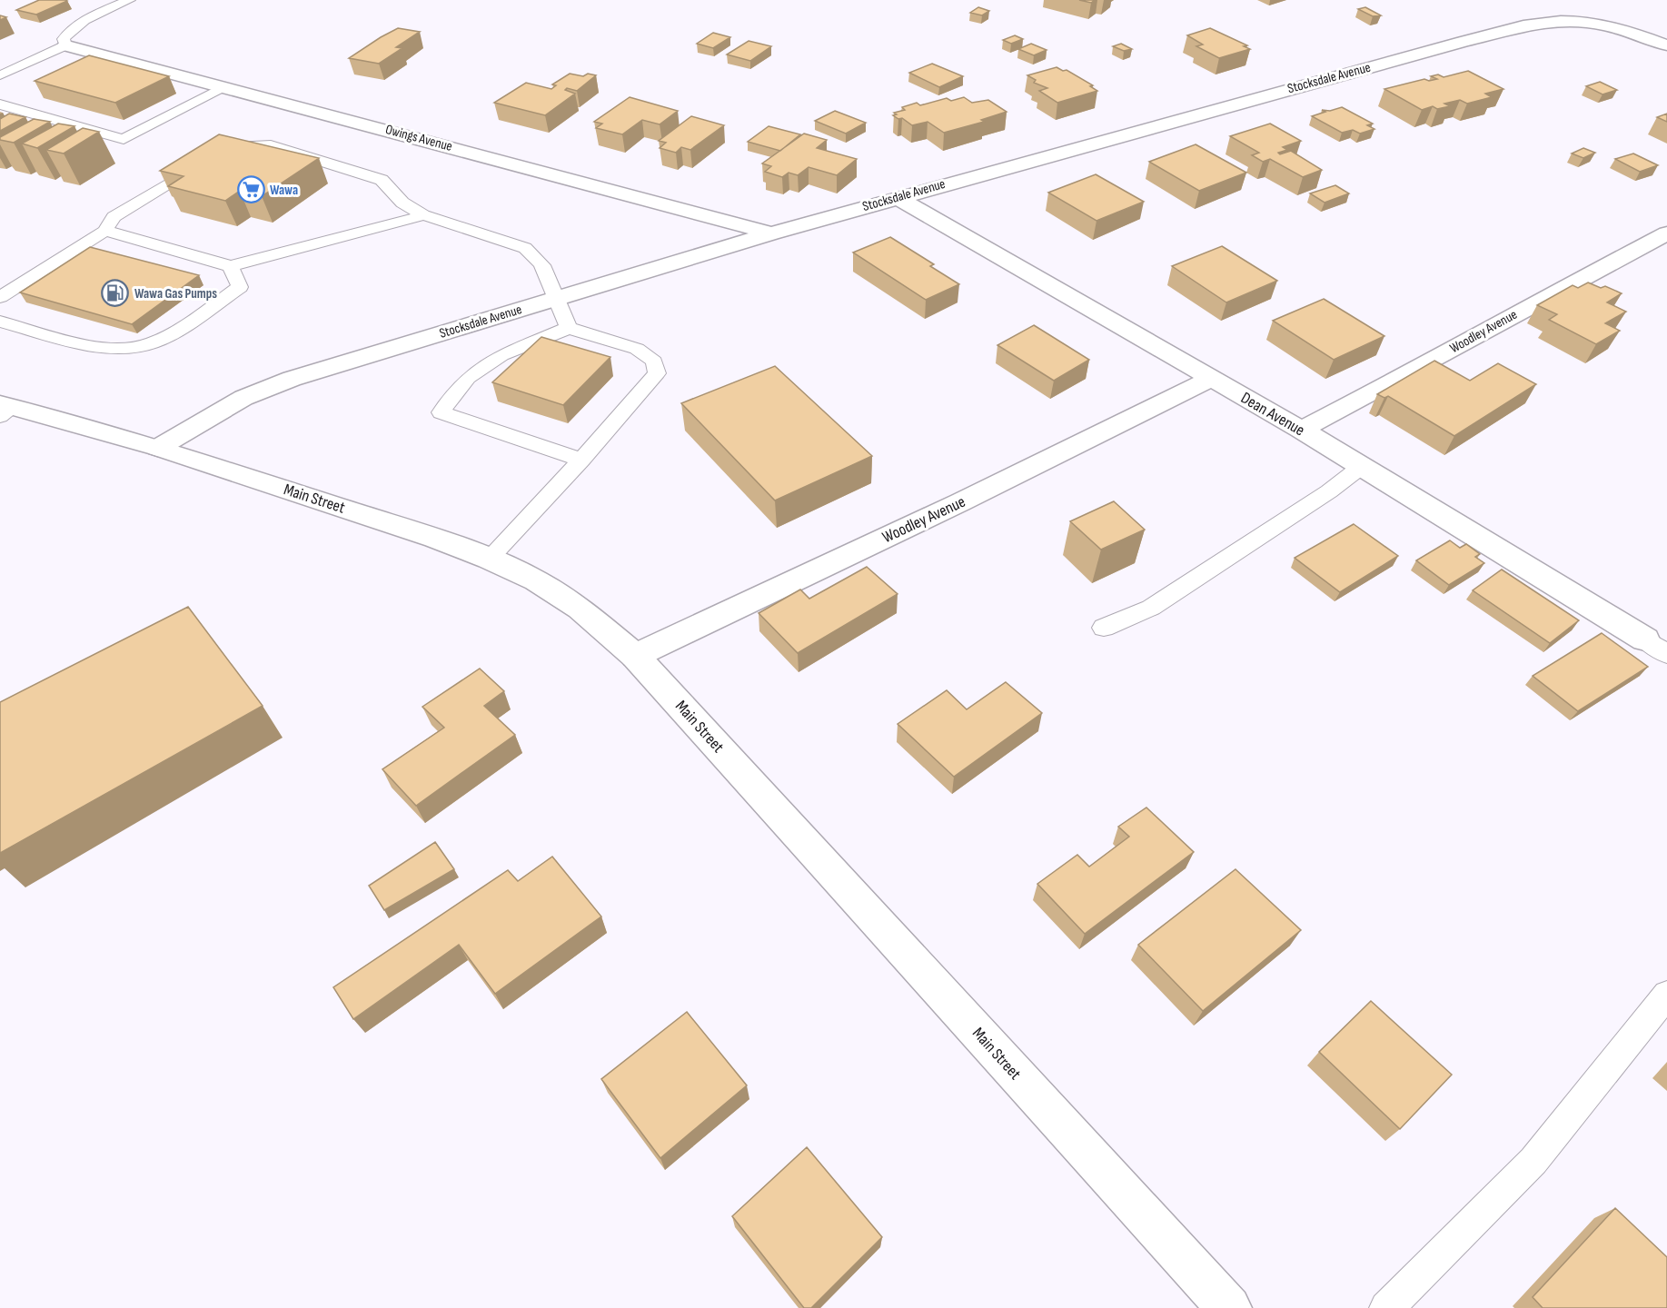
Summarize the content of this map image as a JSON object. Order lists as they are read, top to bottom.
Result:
{
  "streets": {
    "street": [
      "Stocksdale Avenue",
      "Owings Avenue",
      "Woodley Avenue",
      "Dean Avenue",
      "Main Street"
    ]
  },
  "crossings": [
    ["Stocksdale Avenue", "Owings Avenue"],
    ["Stocksdale Avenue", "Dean Avenue"],
    ["Stocksdale Avenue", "Main Street"],
    ["Woodley Avenue", "Dean Avenue"],
    ["Woodley Avenue", "Main Street"]
  ],
  "places": {
    "supermarket": ["Wawa"],
    "fuel station": ["Wawa Gas Pumps"]
  }
}
